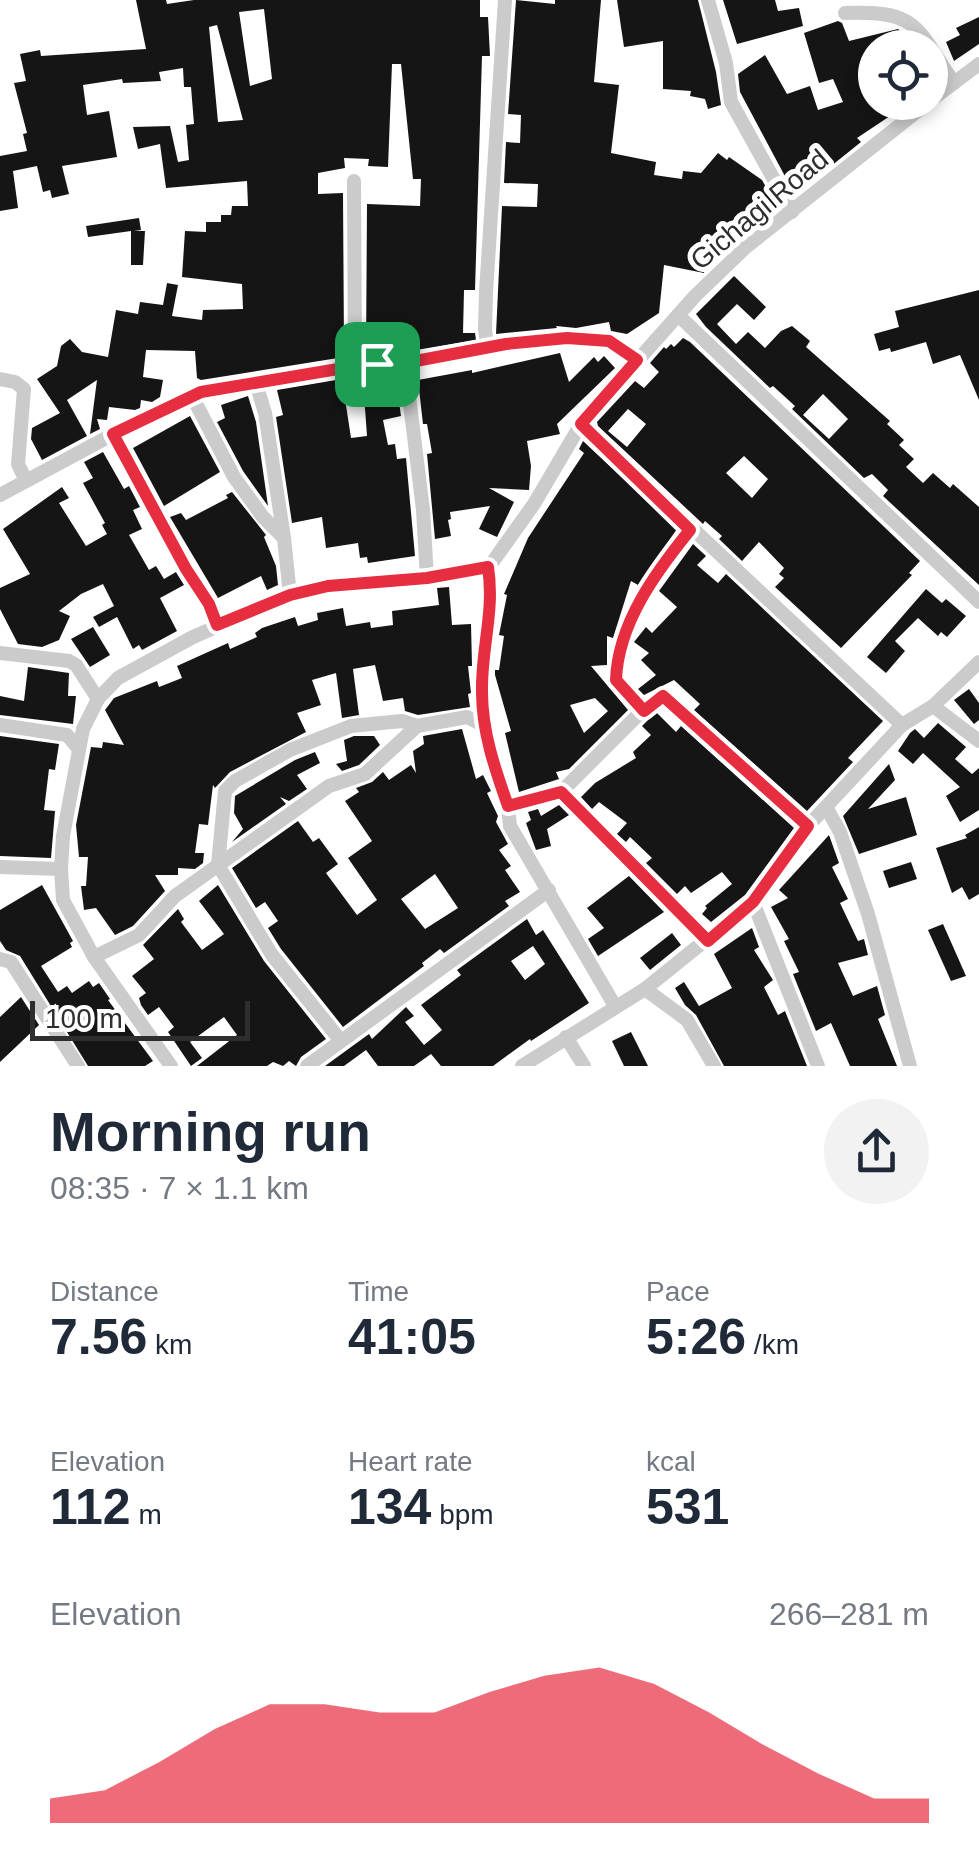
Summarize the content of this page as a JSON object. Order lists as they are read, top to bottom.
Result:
{
  "streets": {
    "street": ["Gichagi Road"]
  },
  "scale_bar": "100 m",
  "page": {
    "scale": "100 m",
    "heading": ["Morning run", "08:35 · 7 × 1.1 km"],
    "stats": [
      ["Distance", "7.56 km"],
      ["Time", "41:05"],
      ["Pace", "5:26 /km"],
      ["Elevation", "112 m"],
      ["Heart rate", "134 bpm"],
      ["kcal", "531"]
    ],
    "chart": ["Elevation", "266–281 m"]
  }
}
